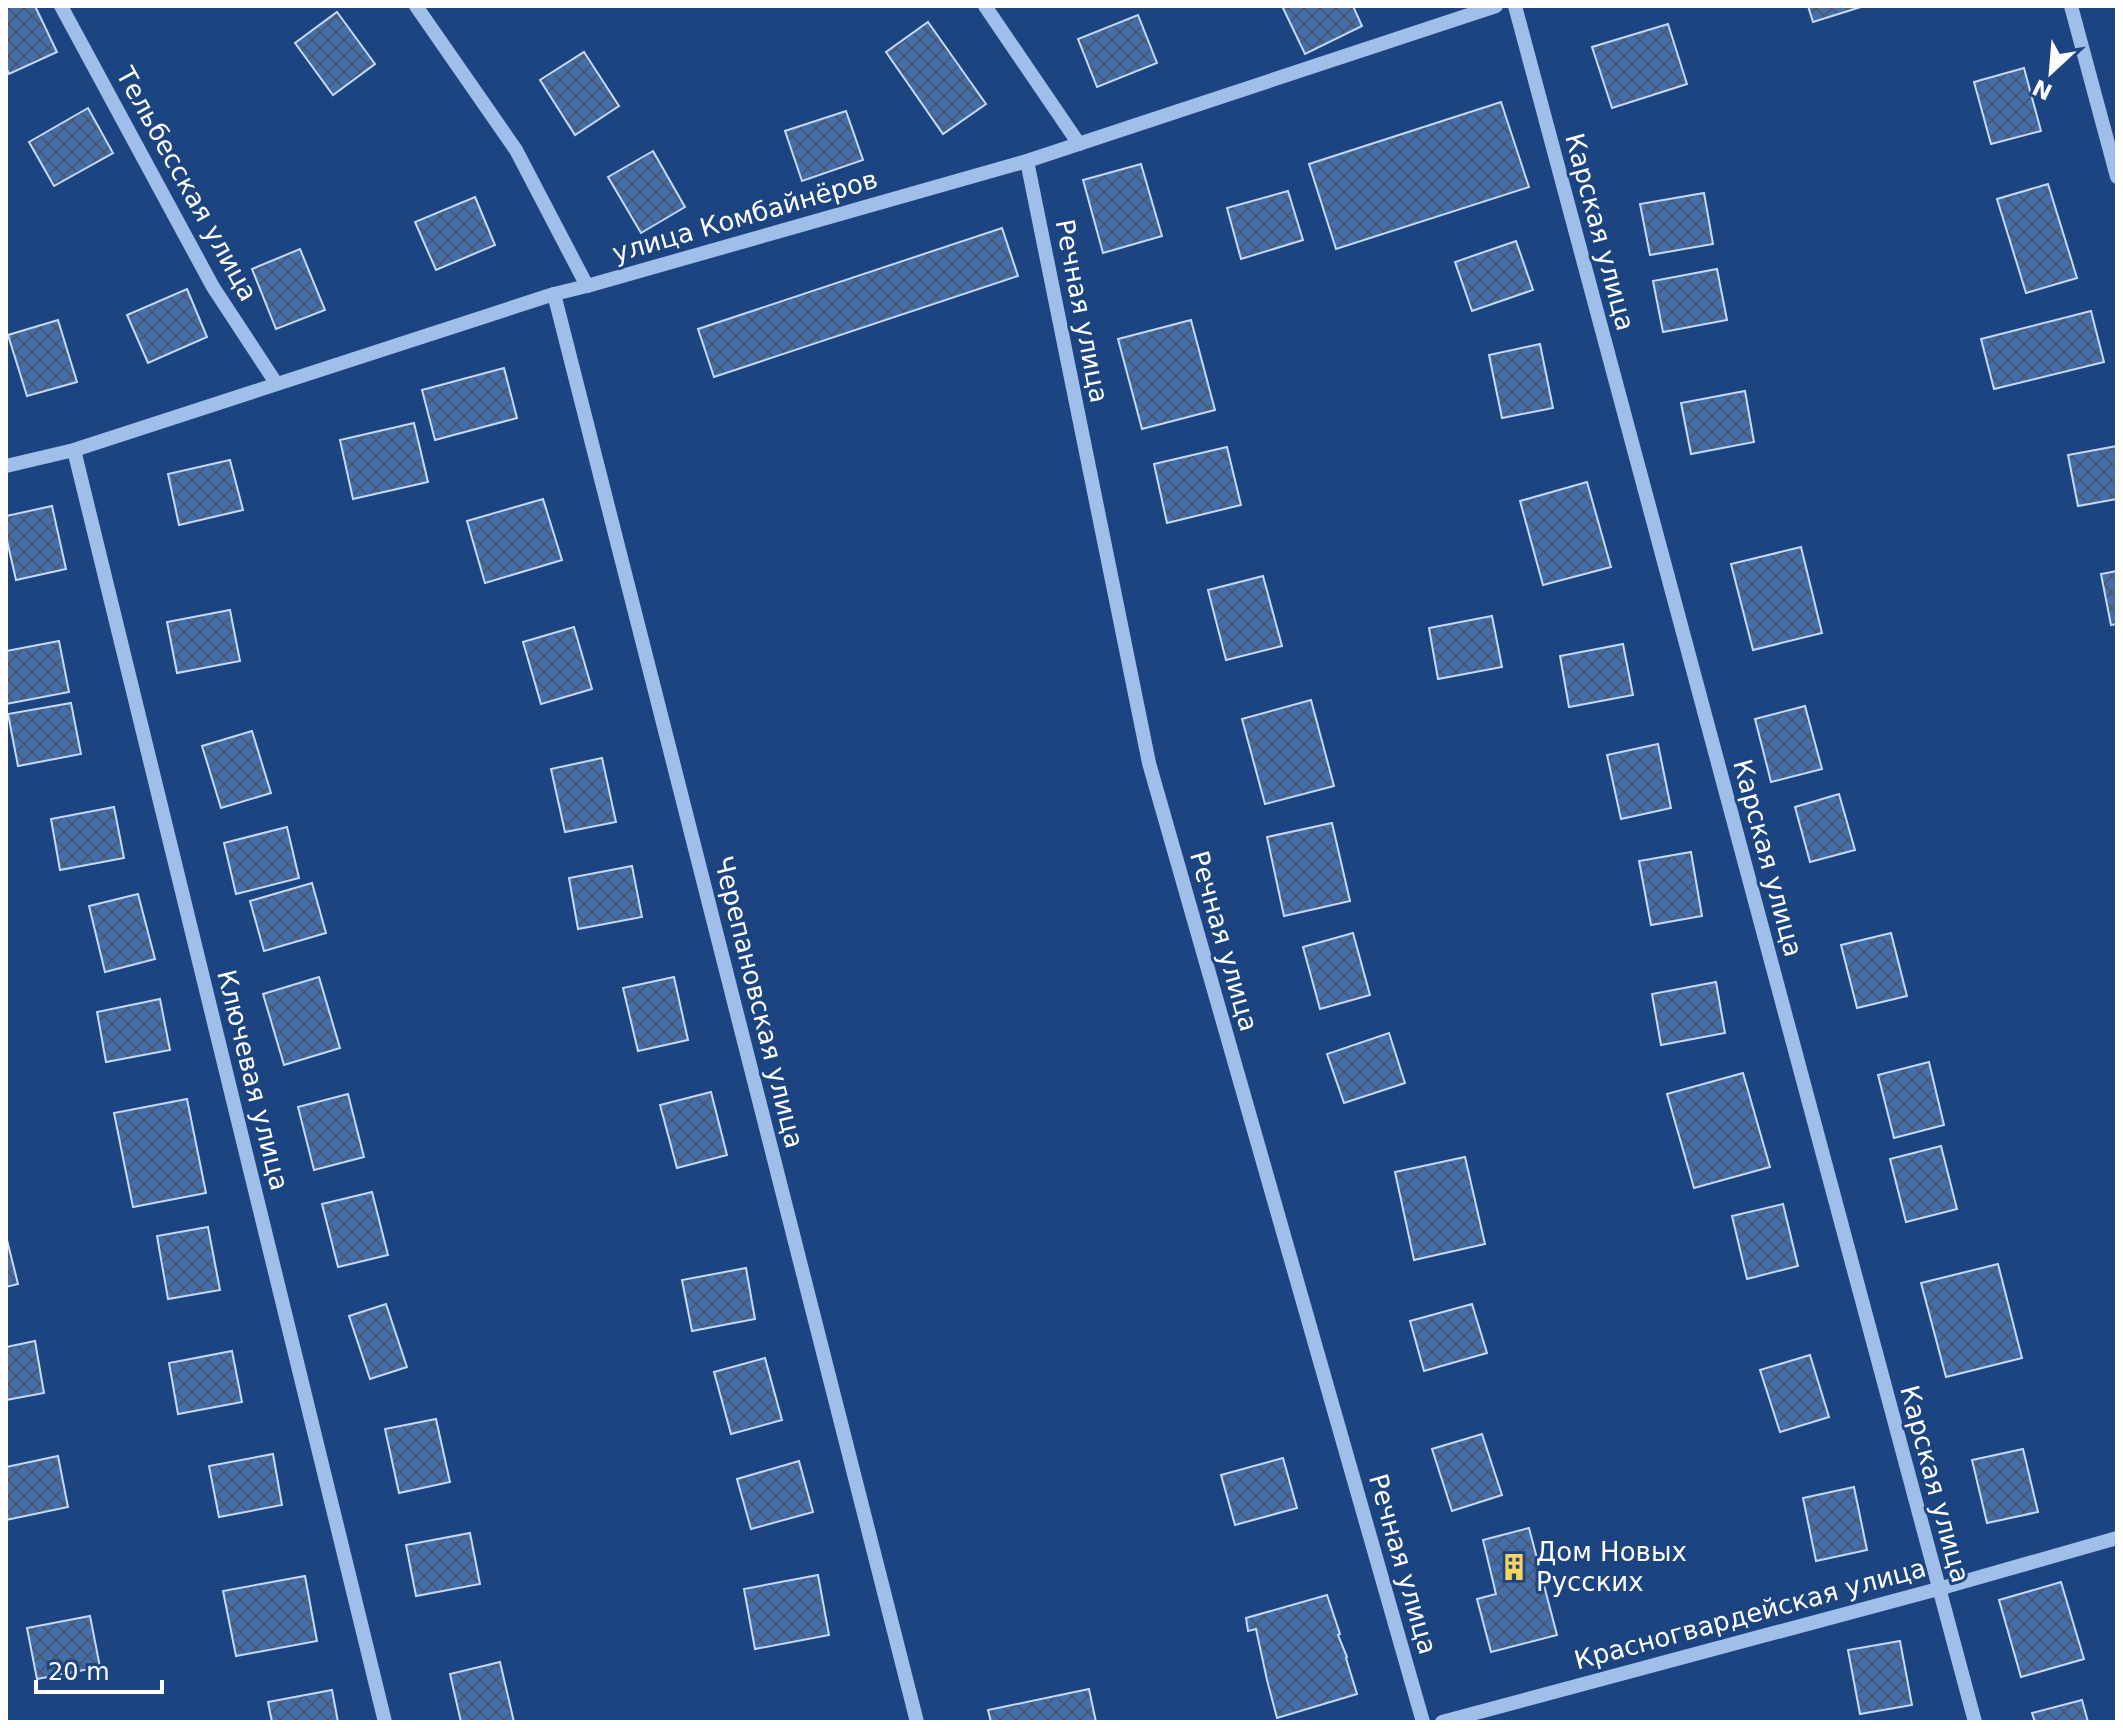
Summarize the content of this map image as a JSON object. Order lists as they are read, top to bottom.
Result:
{
  "streets": {
    "street": [
      "Тельбесская улица",
      "улица Комбайнёров",
      "Карская улица",
      "Речная улица",
      "Черепановская улица",
      "Ключевая улица",
      "Красногвардейская улица"
    ]
  },
  "crossings": [
    ["Тельбесская улица", "улица Комбайнёров"],
    ["улица Комбайнёров", "Речная улица"],
    ["улица Комбайнёров", "Черепановская улица"],
    ["улица Комбайнёров", "Ключевая улица"],
    ["Карская улица", "Красногвардейская улица"]
  ],
  "places": {
    "building": ["Дом Новых Русских"]
  },
  "scale_bar": "20 m",
  "north": "bottom left"
}
